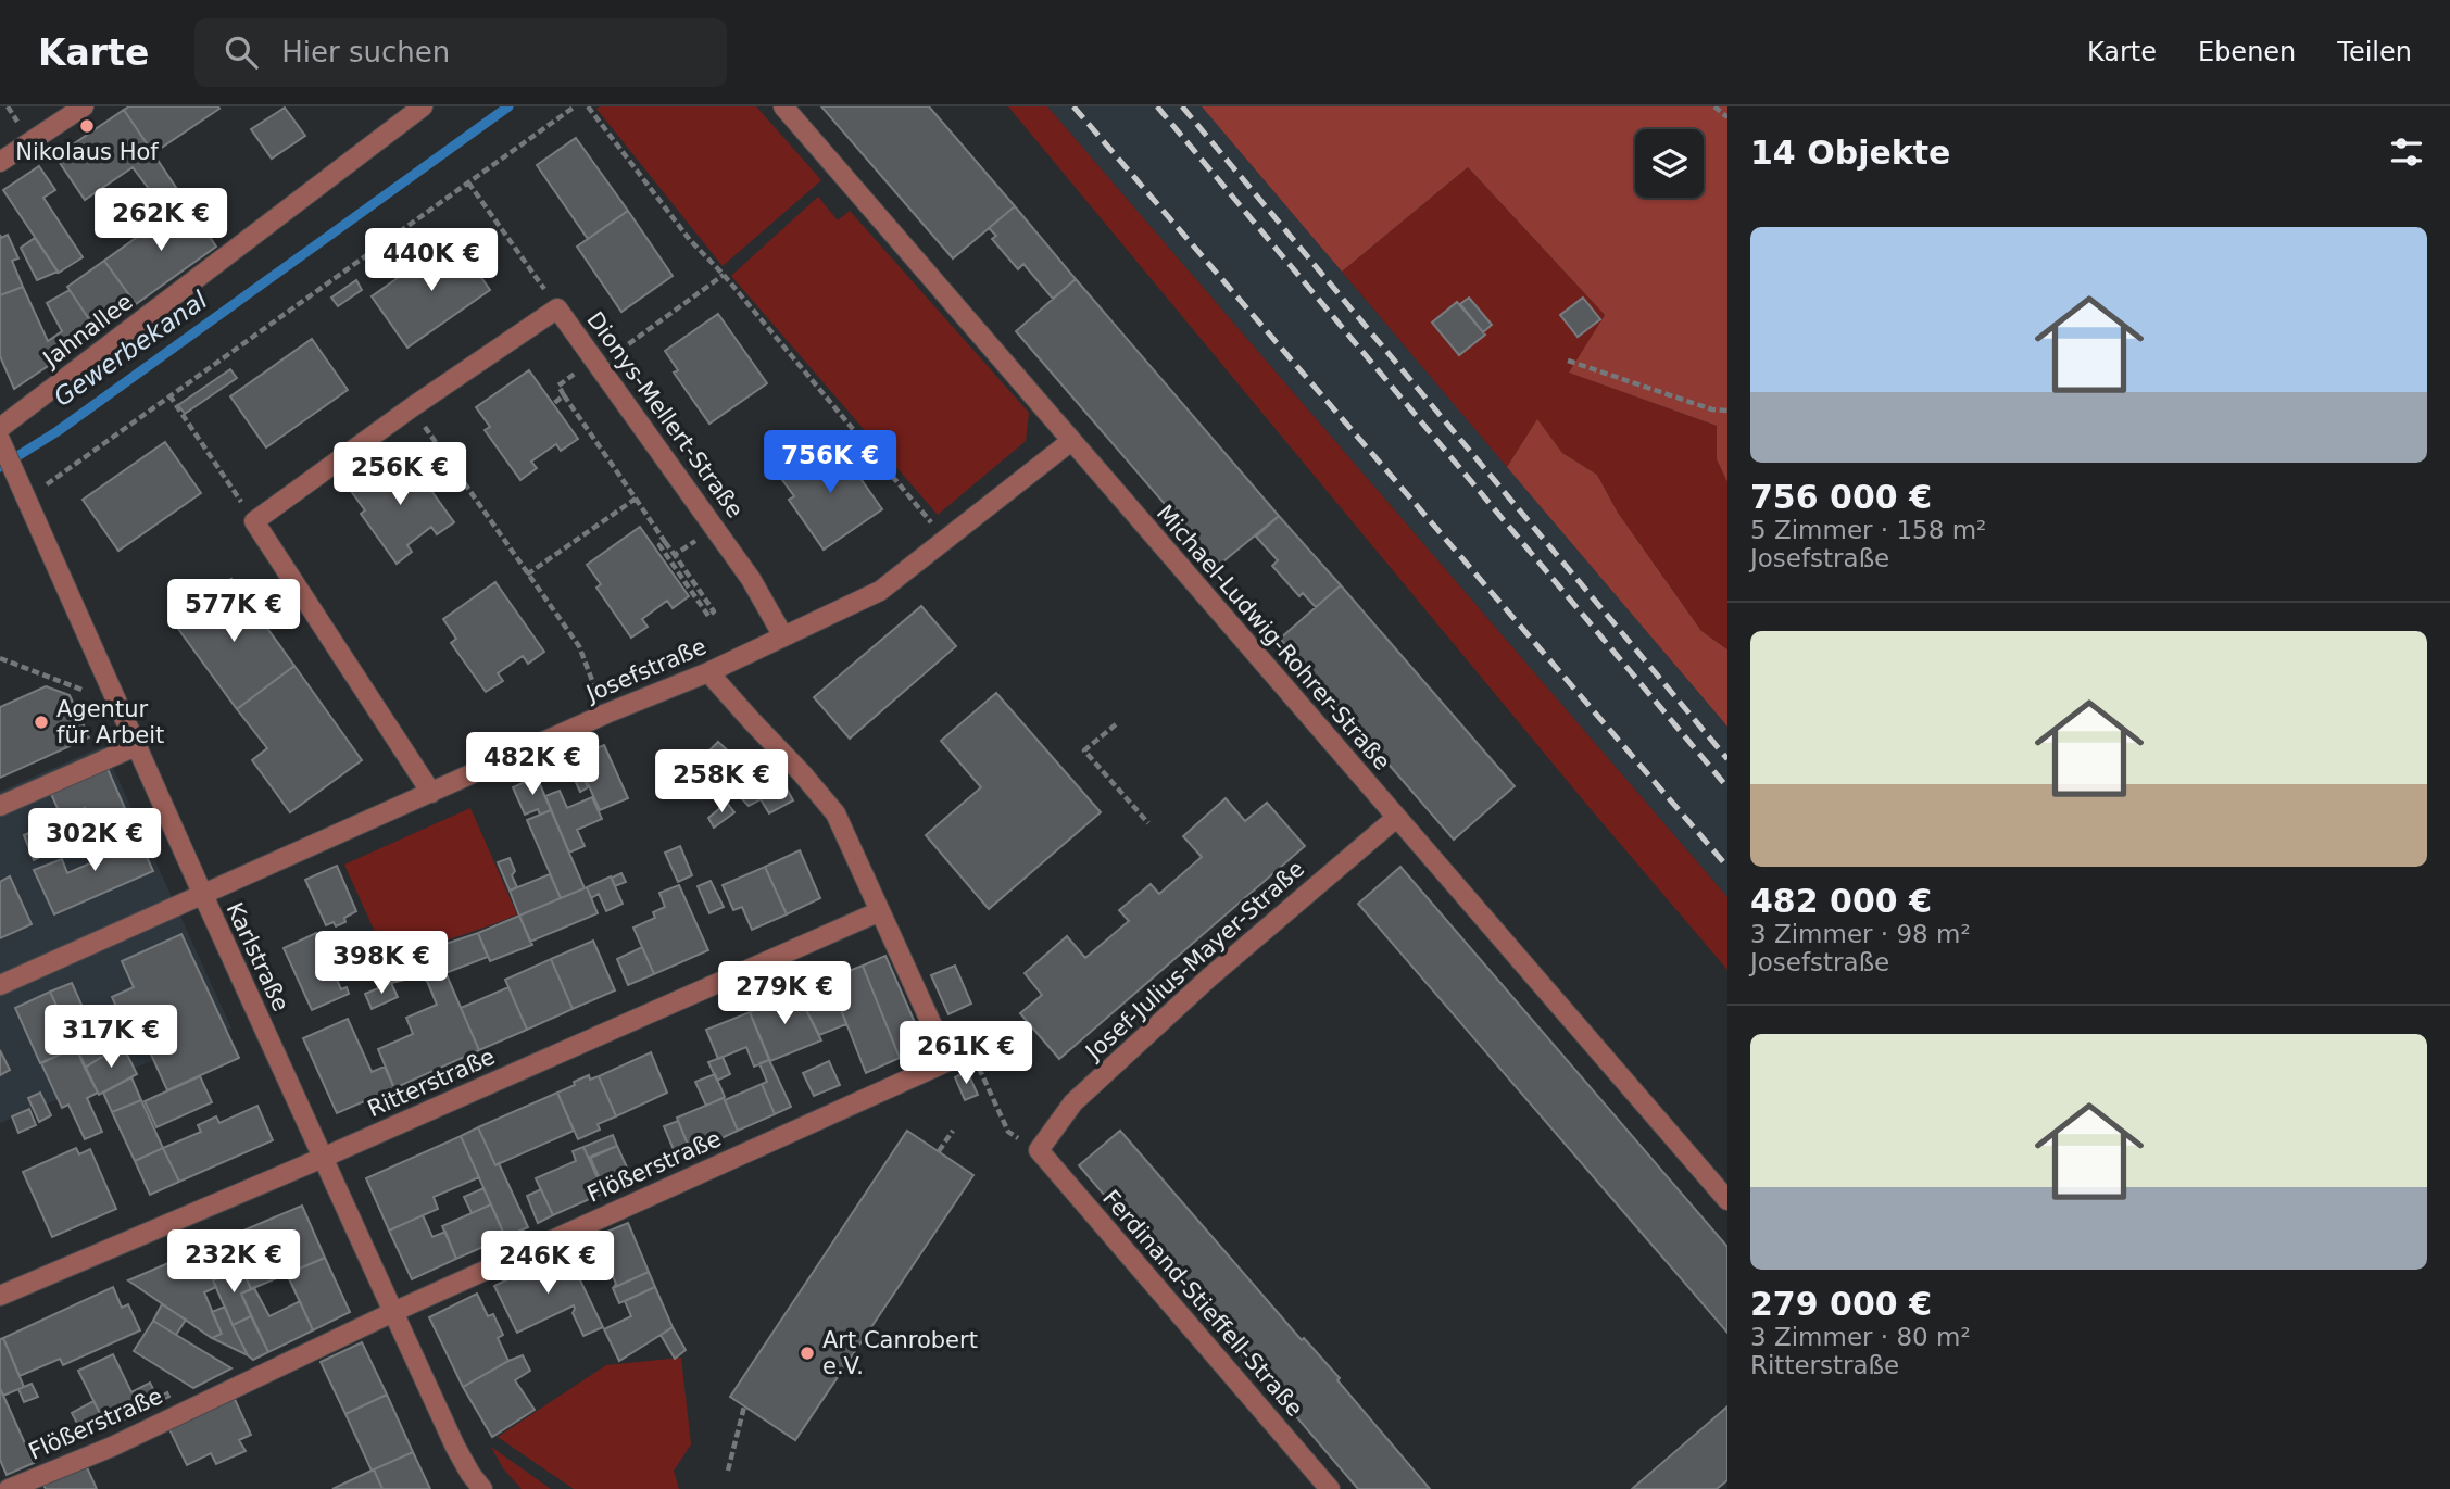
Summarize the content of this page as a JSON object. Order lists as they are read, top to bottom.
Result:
{
  "streets": {
    "street": [
      "Jahnallee",
      "Dionys-Mellert-Straße",
      "Michael-Ludwig-Rohrer-Straße",
      "Josefstraße",
      "Karlstraße",
      "Josef-Julius-Mayer-Straße",
      "Ritterstraße",
      "Flößerstraße",
      "Ferdinand-Stieffell-Straße"
    ]
  },
  "crossings": [
    ["Dionys-Mellert-Straße", "Josefstraße"],
    ["Michael-Ludwig-Rohrer-Straße", "Josefstraße"],
    ["Michael-Ludwig-Rohrer-Straße", "Josef-Julius-Mayer-Straße"],
    ["Josefstraße", "Karlstraße"],
    ["Karlstraße", "Ritterstraße"],
    ["Karlstraße", "Flößerstraße"],
    ["Josef-Julius-Mayer-Straße", "Ferdinand-Stieffell-Straße"]
  ],
  "water": ["Gewerbekanal"],
  "places": ["Nikolaus Hof", "Agentur für Arbeit", "Art Canrobert e.V."],
  "page": {
    "header": "Karte",
    "search": "Hier suchen",
    "nav": ["Karte", "Ebenen", "Teilen"],
    "heading": "14 Objekte",
    "price": [
      "262K €",
      "440K €",
      "756K €",
      "256K €",
      "577K €",
      "482K €",
      "258K €",
      "302K €",
      "398K €",
      "279K €",
      "317K €",
      "261K €",
      "232K €",
      "246K €"
    ],
    "list": [
      {
        "name": "756 000 €",
        "note": "5 Zimmer · 158 m² · Josefstraße"
      },
      {
        "name": "482 000 €",
        "note": "3 Zimmer · 98 m² · Josefstraße"
      },
      {
        "name": "279 000 €",
        "note": "3 Zimmer · 80 m² · Ritterstraße"
      }
    ]
  }
}
